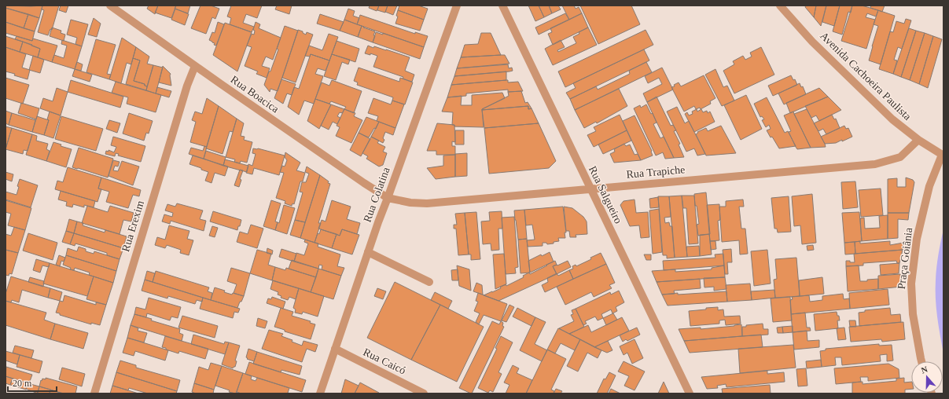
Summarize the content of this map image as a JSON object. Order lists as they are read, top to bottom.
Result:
{
  "streets": {
    "street": [
      "Avenida Cachoeira Paulista",
      "Rua Boacica",
      "Rua Trapiche",
      "Rua Colatina",
      "Rua Salgueiro",
      "Rua Erexim",
      "Praça Goiânia",
      "Rua Caicó"
    ]
  },
  "crossings": [
    ["Avenida Cachoeira Paulista", "Rua Trapiche"],
    ["Avenida Cachoeira Paulista", "Praça Goiânia"],
    ["Rua Boacica", "Rua Trapiche"],
    ["Rua Boacica", "Rua Colatina"],
    ["Rua Boacica", "Rua Erexim"],
    ["Rua Trapiche", "Rua Colatina"],
    ["Rua Trapiche", "Rua Salgueiro"],
    ["Rua Colatina", "Rua Caicó"]
  ],
  "scale_bar": "20 m",
  "north": "top"
}
